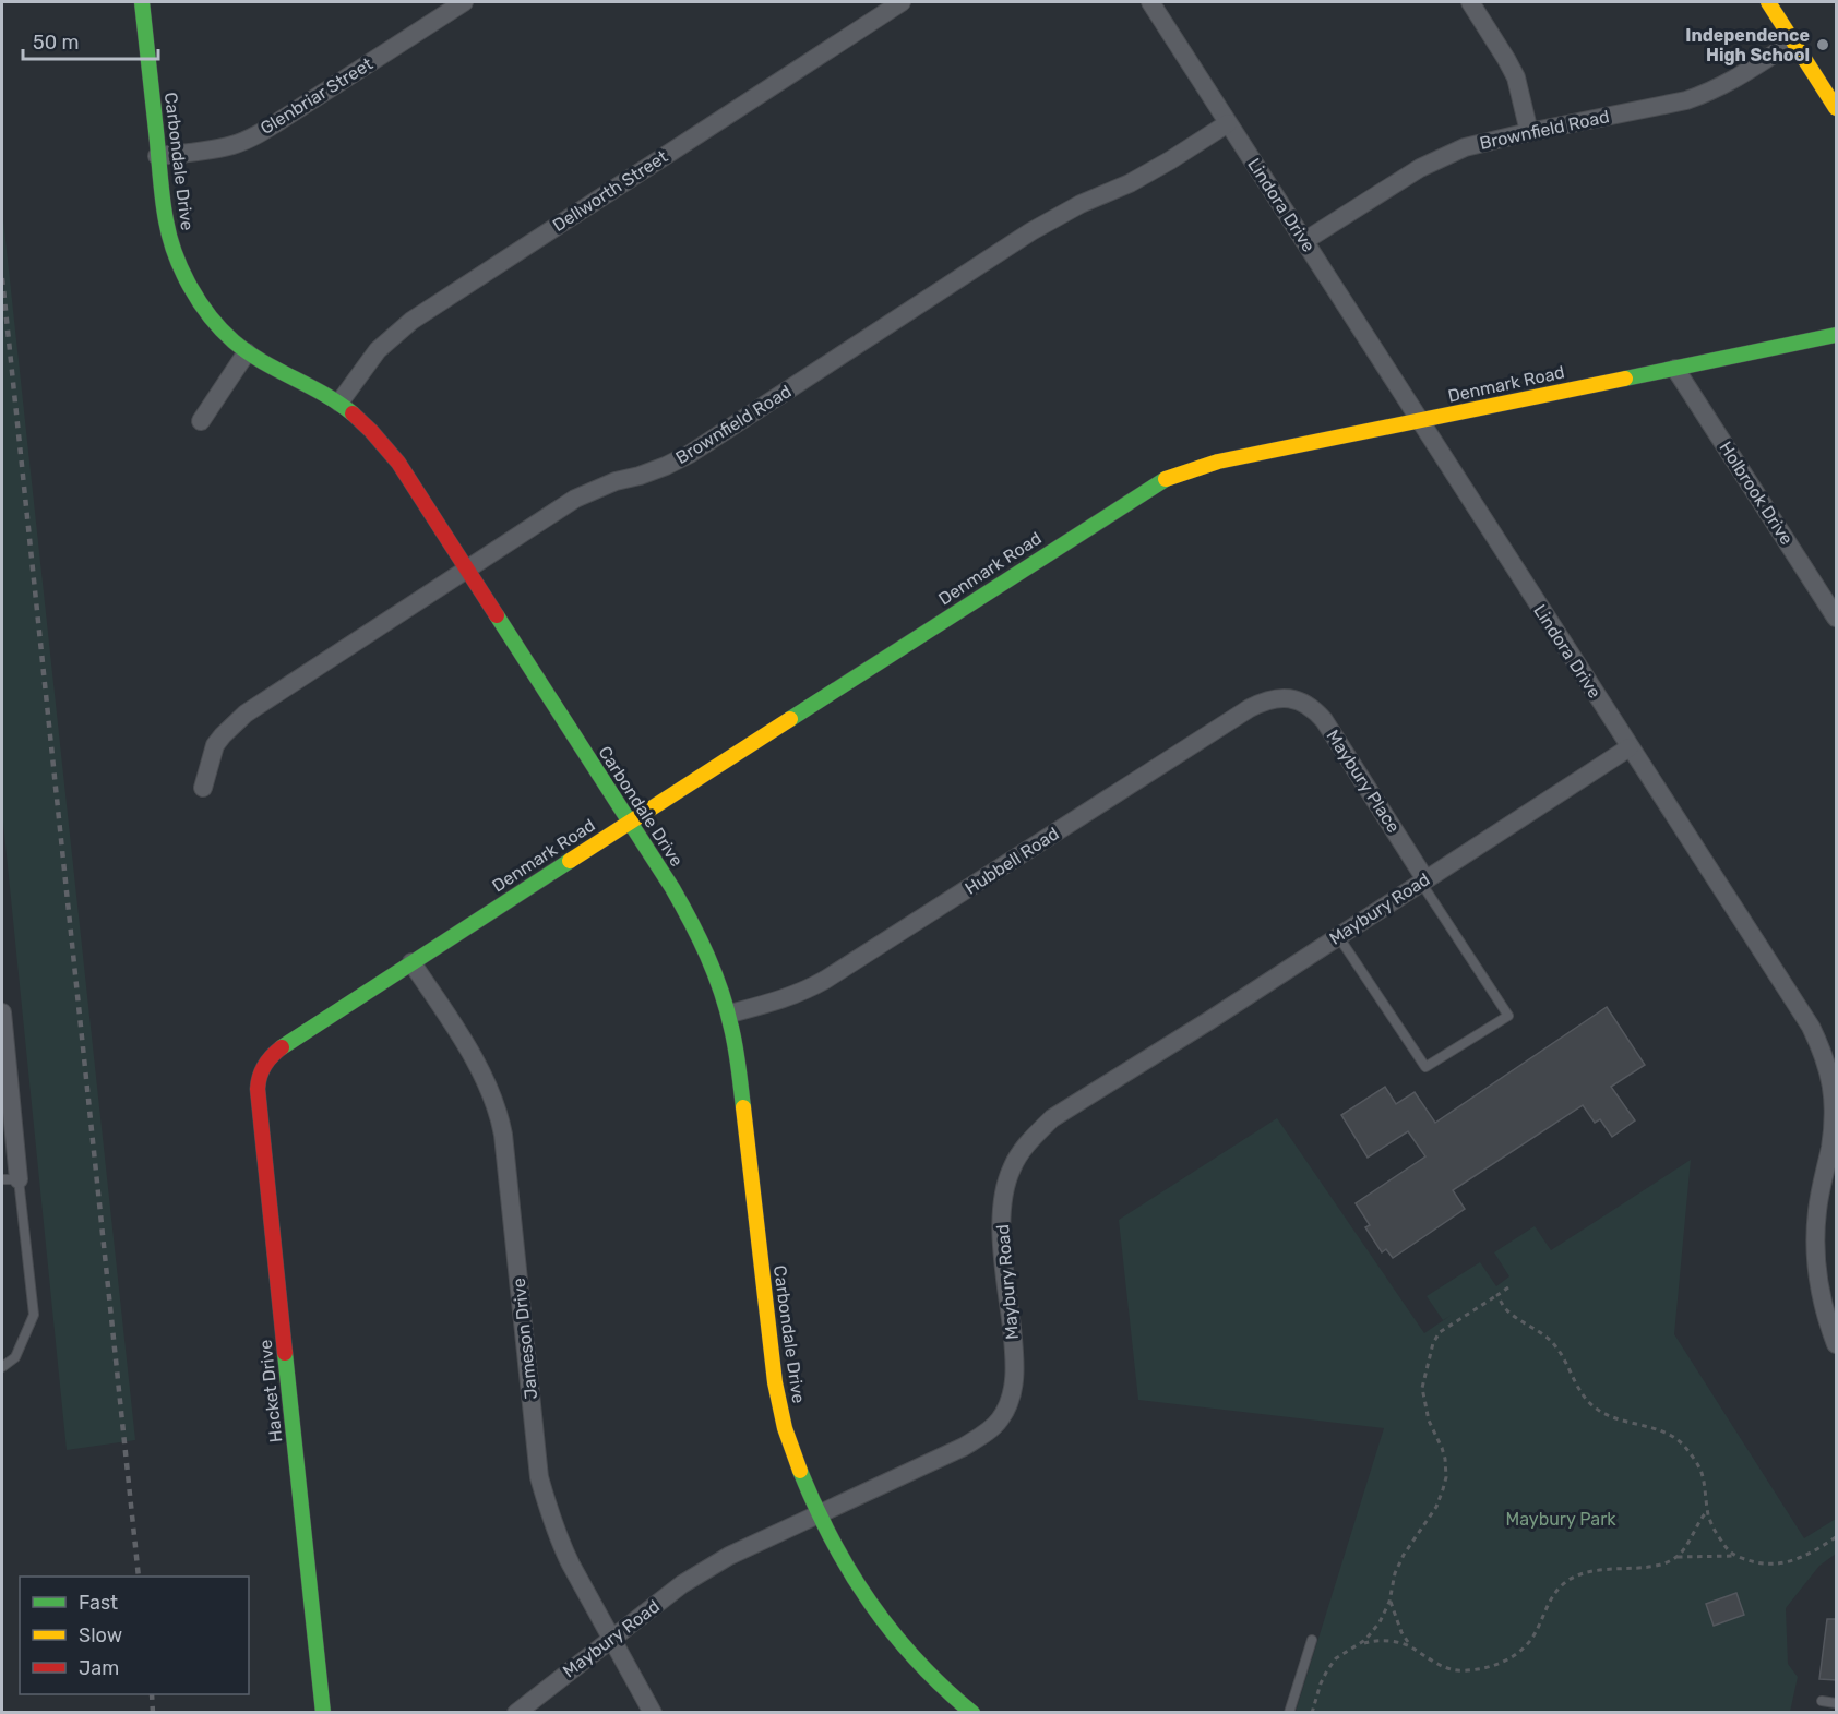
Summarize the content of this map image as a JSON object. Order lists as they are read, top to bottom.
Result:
{
  "streets": {
    "street": [
      "Glenbriar Street",
      "Brownfield Road",
      "Carbondale Drive",
      "Dellworth Street",
      "Lindora Drive",
      "Denmark Road",
      "Holbrook Drive",
      "Maybury Place",
      "Hubbell Road",
      "Maybury Road",
      "Jameson Drive",
      "Hacket Drive"
    ]
  },
  "crossings": [
    ["Glenbriar Street", "Carbondale Drive"],
    ["Brownfield Road", "Carbondale Drive"],
    ["Brownfield Road", "Lindora Drive"],
    ["Carbondale Drive", "Dellworth Street"],
    ["Carbondale Drive", "Denmark Road"],
    ["Carbondale Drive", "Hubbell Road"],
    ["Carbondale Drive", "Maybury Road"],
    ["Lindora Drive", "Denmark Road"],
    ["Lindora Drive", "Maybury Road"],
    ["Denmark Road", "Holbrook Drive"],
    ["Denmark Road", "Jameson Drive"],
    ["Denmark Road", "Hacket Drive"],
    ["Maybury Place", "Hubbell Road"],
    ["Maybury Place", "Maybury Road"],
    ["Maybury Road", "Jameson Drive"]
  ],
  "parks": ["Maybury Park"],
  "places": ["Independence High School"],
  "legend": ["Fast", "Slow", "Jam"],
  "scale_bar": "50 m"
}
